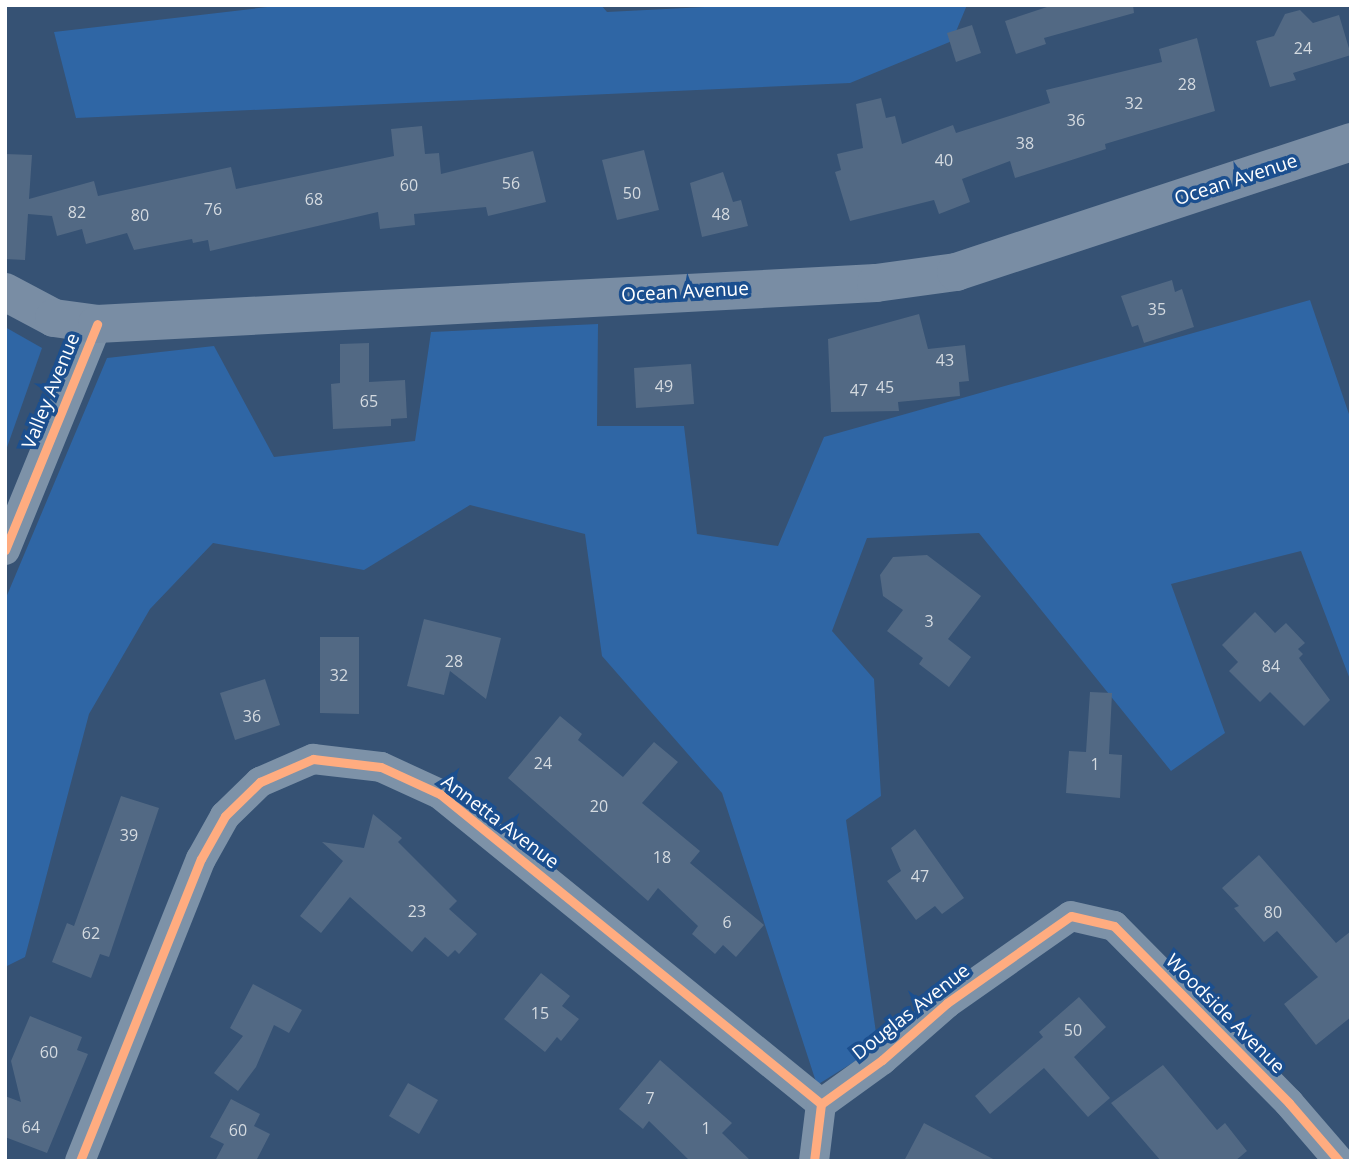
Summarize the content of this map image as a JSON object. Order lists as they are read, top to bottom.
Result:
{
  "streets": {
    "main road": ["Ocean Avenue"],
    "street": [
      "Valley Avenue",
      "Annetta Avenue",
      "Douglas Avenue",
      "Woodside Avenue"
    ]
  },
  "crossings": [
    ["Ocean Avenue", "Valley Avenue"],
    ["Annetta Avenue", "Douglas Avenue"],
    ["Douglas Avenue", "Woodside Avenue"]
  ],
  "house_numbers": [
    "24",
    "28",
    "32",
    "36",
    "38",
    "40",
    "56",
    "60",
    "50",
    "68",
    "76",
    "82",
    "48",
    "80",
    "35",
    "43",
    "49",
    "45",
    "47",
    "65",
    "3",
    "28",
    "84",
    "32",
    "36",
    "24",
    "1",
    "20",
    "39",
    "18",
    "47",
    "23",
    "80",
    "6",
    "62",
    "15",
    "50",
    "60",
    "7",
    "64",
    "1",
    "60"
  ]
}
